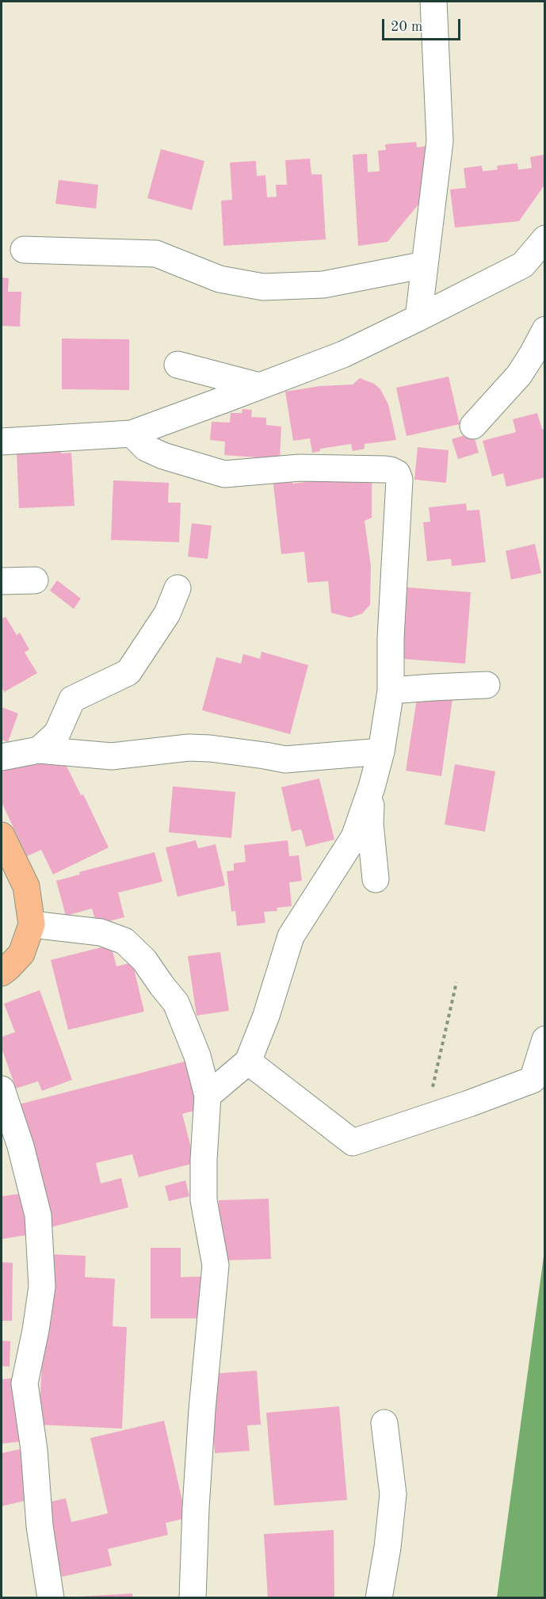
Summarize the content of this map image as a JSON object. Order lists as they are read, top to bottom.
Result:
{
  "scale_bar": "20 m"
}
